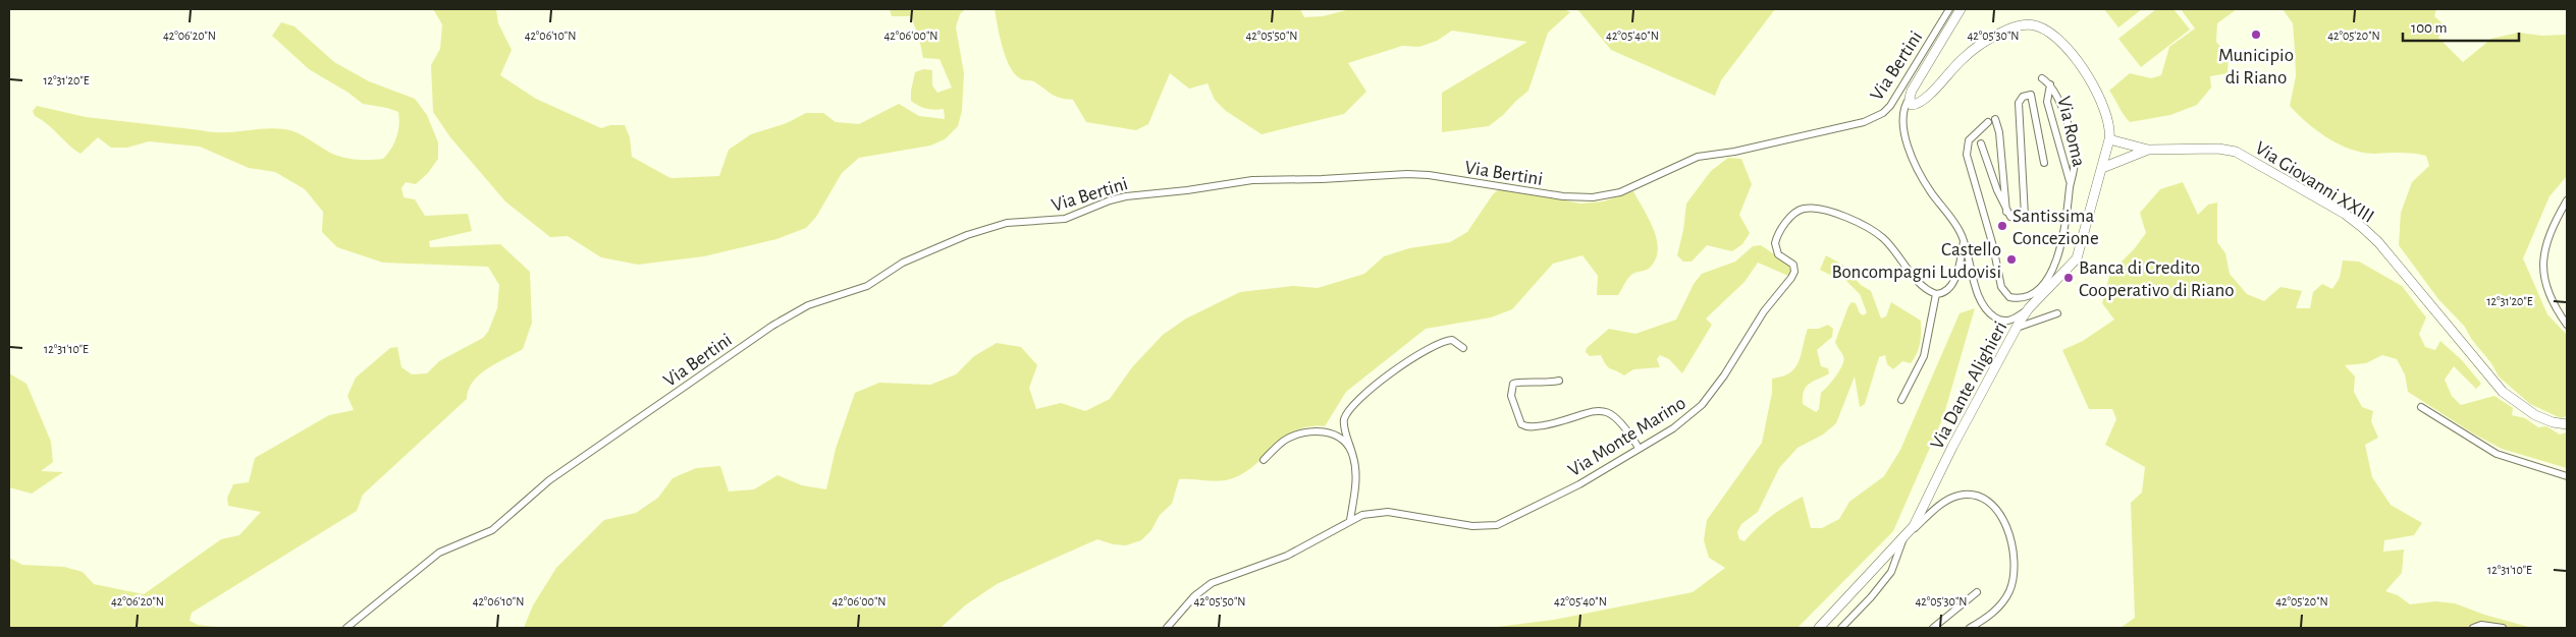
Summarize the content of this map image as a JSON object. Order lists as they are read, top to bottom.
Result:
{
  "streets": {
    "main road": ["Via Giovanni XXIII", "Via Dante Alighieri"],
    "street": ["Via Bertini", "Via Roma", "Via Monte Marino"]
  },
  "crossings": [
    ["Via Giovanni XXIII", "Via Dante Alighieri"]
  ],
  "places": [
    "Municipio di Riano",
    "Santissima Concezione",
    "Castello Boncompagni Ludovisi",
    "Banca di Credito Cooperativo di Riano"
  ],
  "scale_bar": "100 m",
  "coordinates": [
    "42°06'20\"N",
    "42°06'10\"N",
    "42°06'00\"N",
    "42°05'50\"N",
    "42°05'40\"N",
    "42°05'30\"N",
    "42°05'20\"N",
    "12°31'20\"E",
    "12°31'10\"E"
  ]
}
